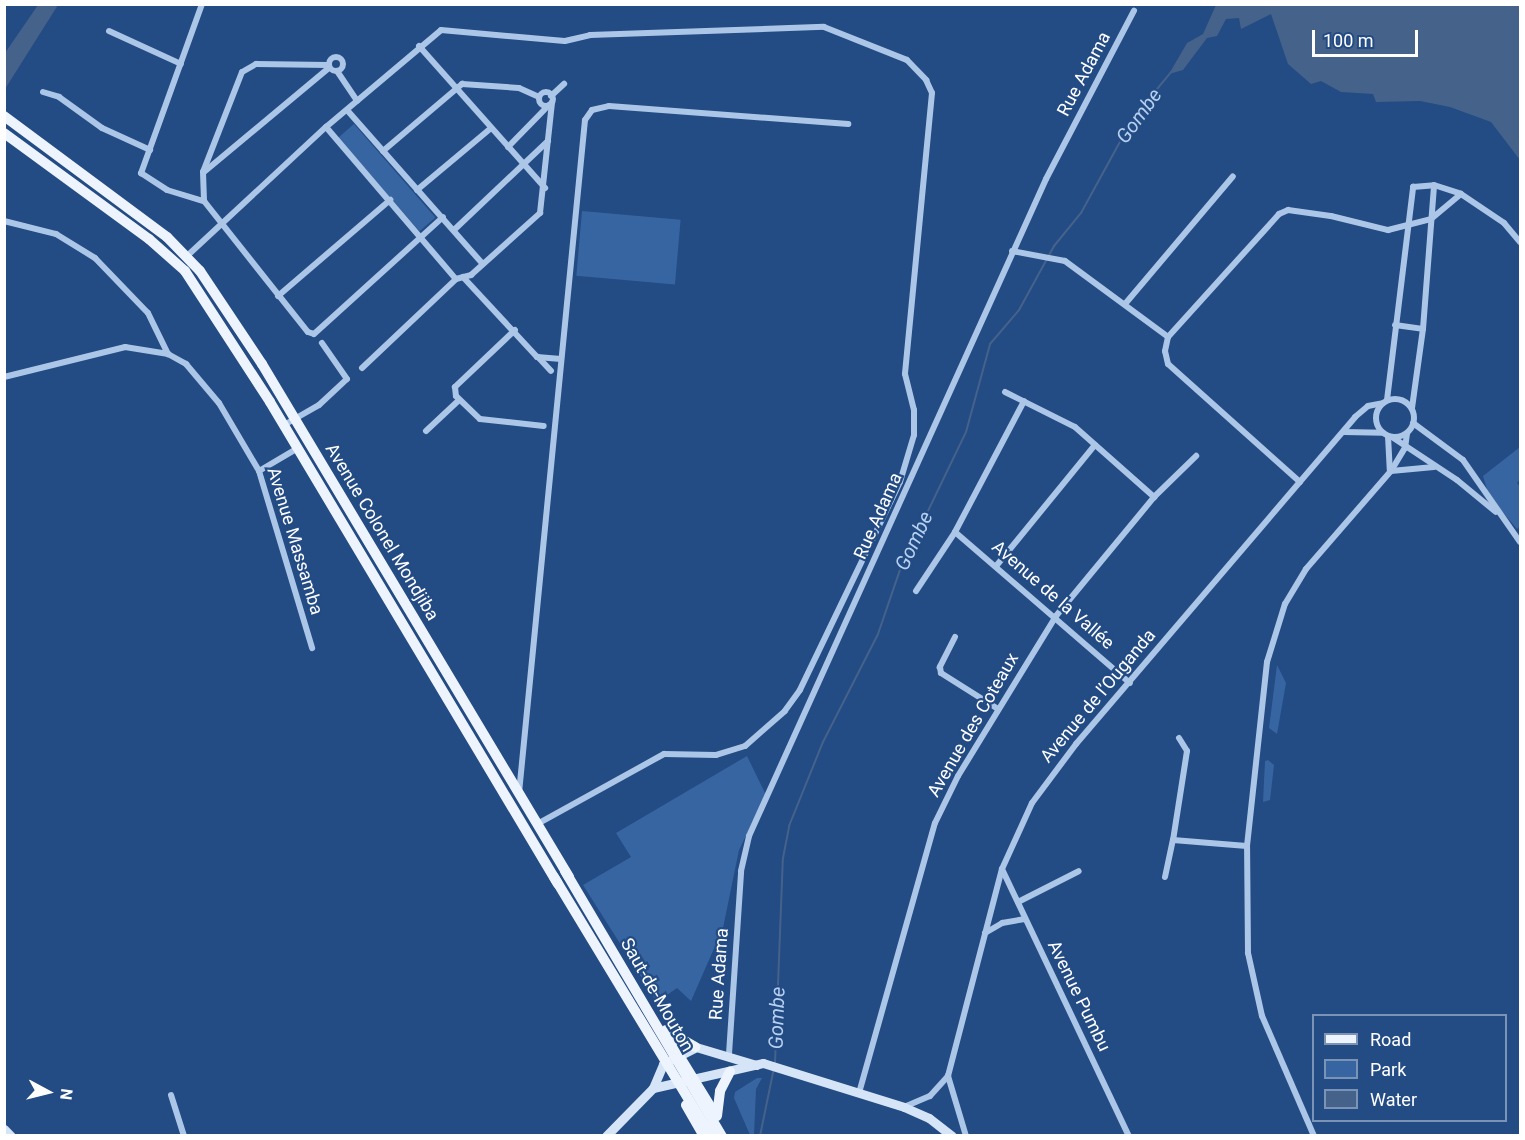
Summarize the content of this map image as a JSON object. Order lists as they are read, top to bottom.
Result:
{
  "streets": {
    "main road": ["Avenue Colonel Mondjiba", "Saut-de-Mouton"],
    "street": [
      "Rue Adama",
      "Avenue Massamba",
      "Avenue de la Vallée",
      "Avenue de l’Ouganda",
      "Avenue des Coteaux",
      "Avenue Pumbu"
    ]
  },
  "crossings": [
    ["Avenue Colonel Mondjiba", "Saut-de-Mouton"],
    ["Avenue de la Vallée", "Avenue de l’Ouganda"],
    ["Avenue de la Vallée", "Avenue des Coteaux"],
    ["Avenue de l’Ouganda", "Avenue Pumbu"]
  ],
  "water": ["Gombe"],
  "legend": ["Road", "Park", "Water"],
  "scale_bar": "100 m",
  "north": "right"
}
